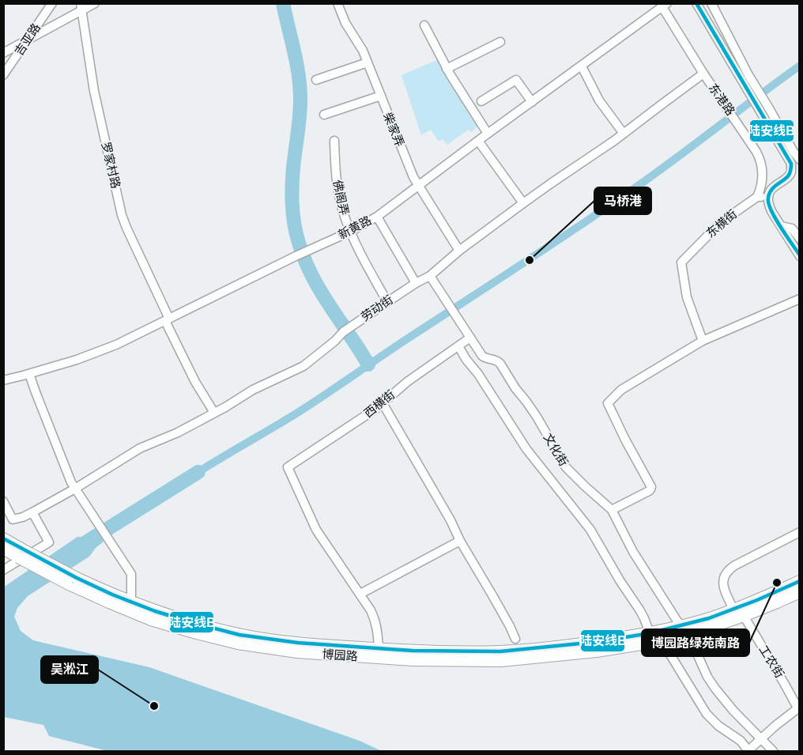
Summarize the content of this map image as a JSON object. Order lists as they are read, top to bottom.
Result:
{
  "streets": {
    "main road": ["博园路"],
    "street": [
      "吉亚路",
      "东港路",
      "柴家弄",
      "罗家村路",
      "佛阁弄",
      "东横街",
      "新黄路",
      "劳动街",
      "西横街",
      "文化街",
      "工农街"
    ]
  },
  "crossings": [
    ["东港路", "东横街"],
    ["东港路", "新黄路"],
    ["东港路", "劳动街"],
    ["柴家弄", "新黄路"],
    ["柴家弄", "劳动街"],
    ["罗家村路", "新黄路"],
    ["罗家村路", "劳动街"],
    ["佛阁弄", "新黄路"],
    ["佛阁弄", "劳动街"],
    ["劳动街", "文化街"],
    ["西横街", "文化街"],
    ["文化街", "博园路"],
    ["博园路", "工农街"]
  ],
  "places": ["马桥港", "博园路绿苑南路", "吴淞江"],
  "lines": ["transit line 陆安线B"]
}
